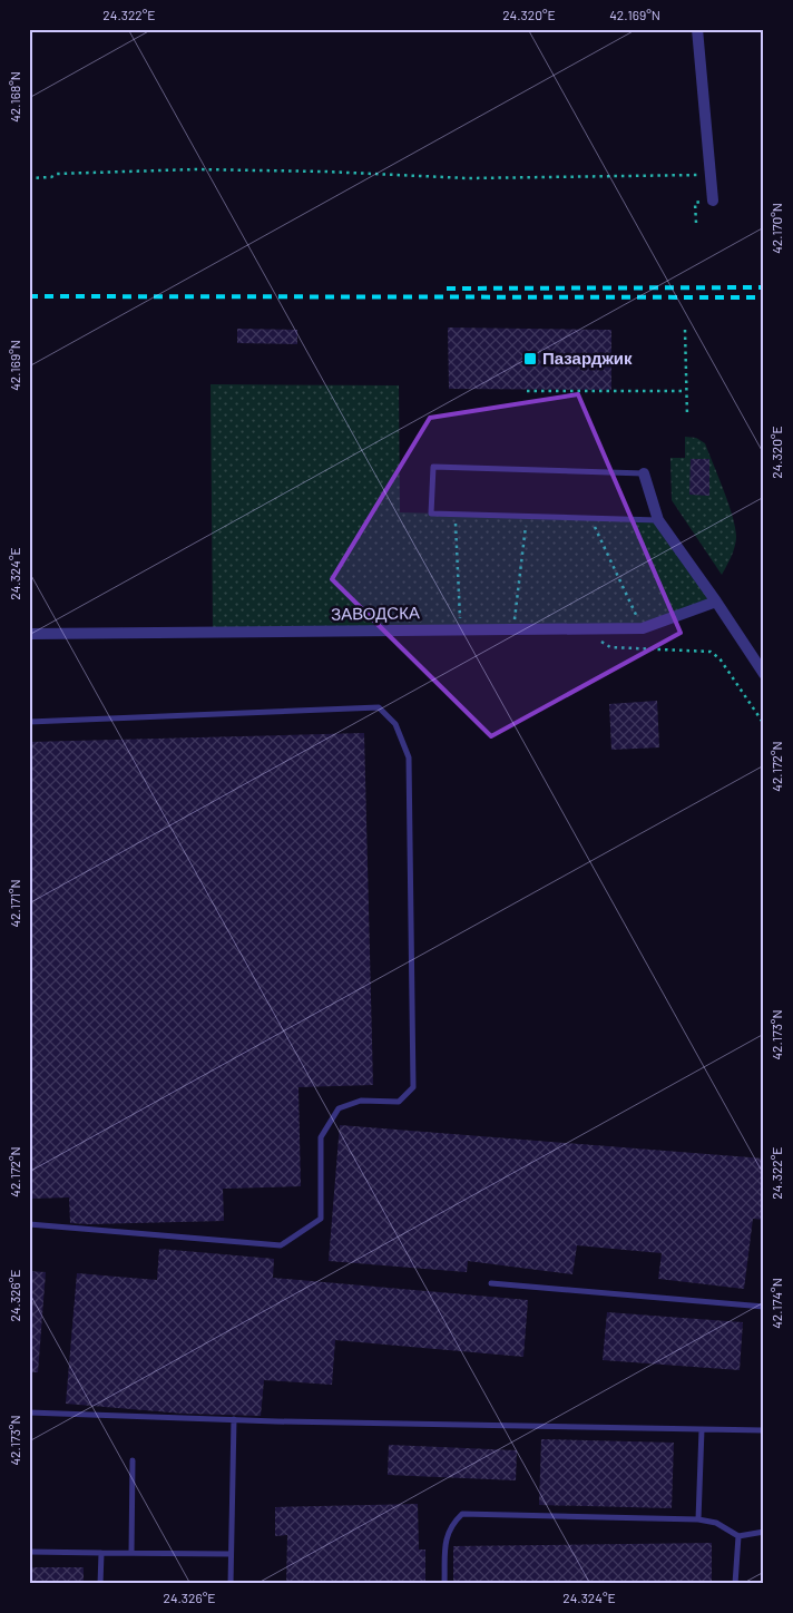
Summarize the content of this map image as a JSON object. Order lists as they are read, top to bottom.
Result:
{
  "streets": {
    "street": ["ЗАВОДСКА"]
  },
  "places": {
    "transit": ["Пазарджик"]
  },
  "coordinates": [
    "24.322°E",
    "24.320°E",
    "42.169°N",
    "42.168°N",
    "42.170°N",
    "24.324°E",
    "42.172°N",
    "42.171°N",
    "42.173°N",
    "24.326°E",
    "42.174°N"
  ]
}
